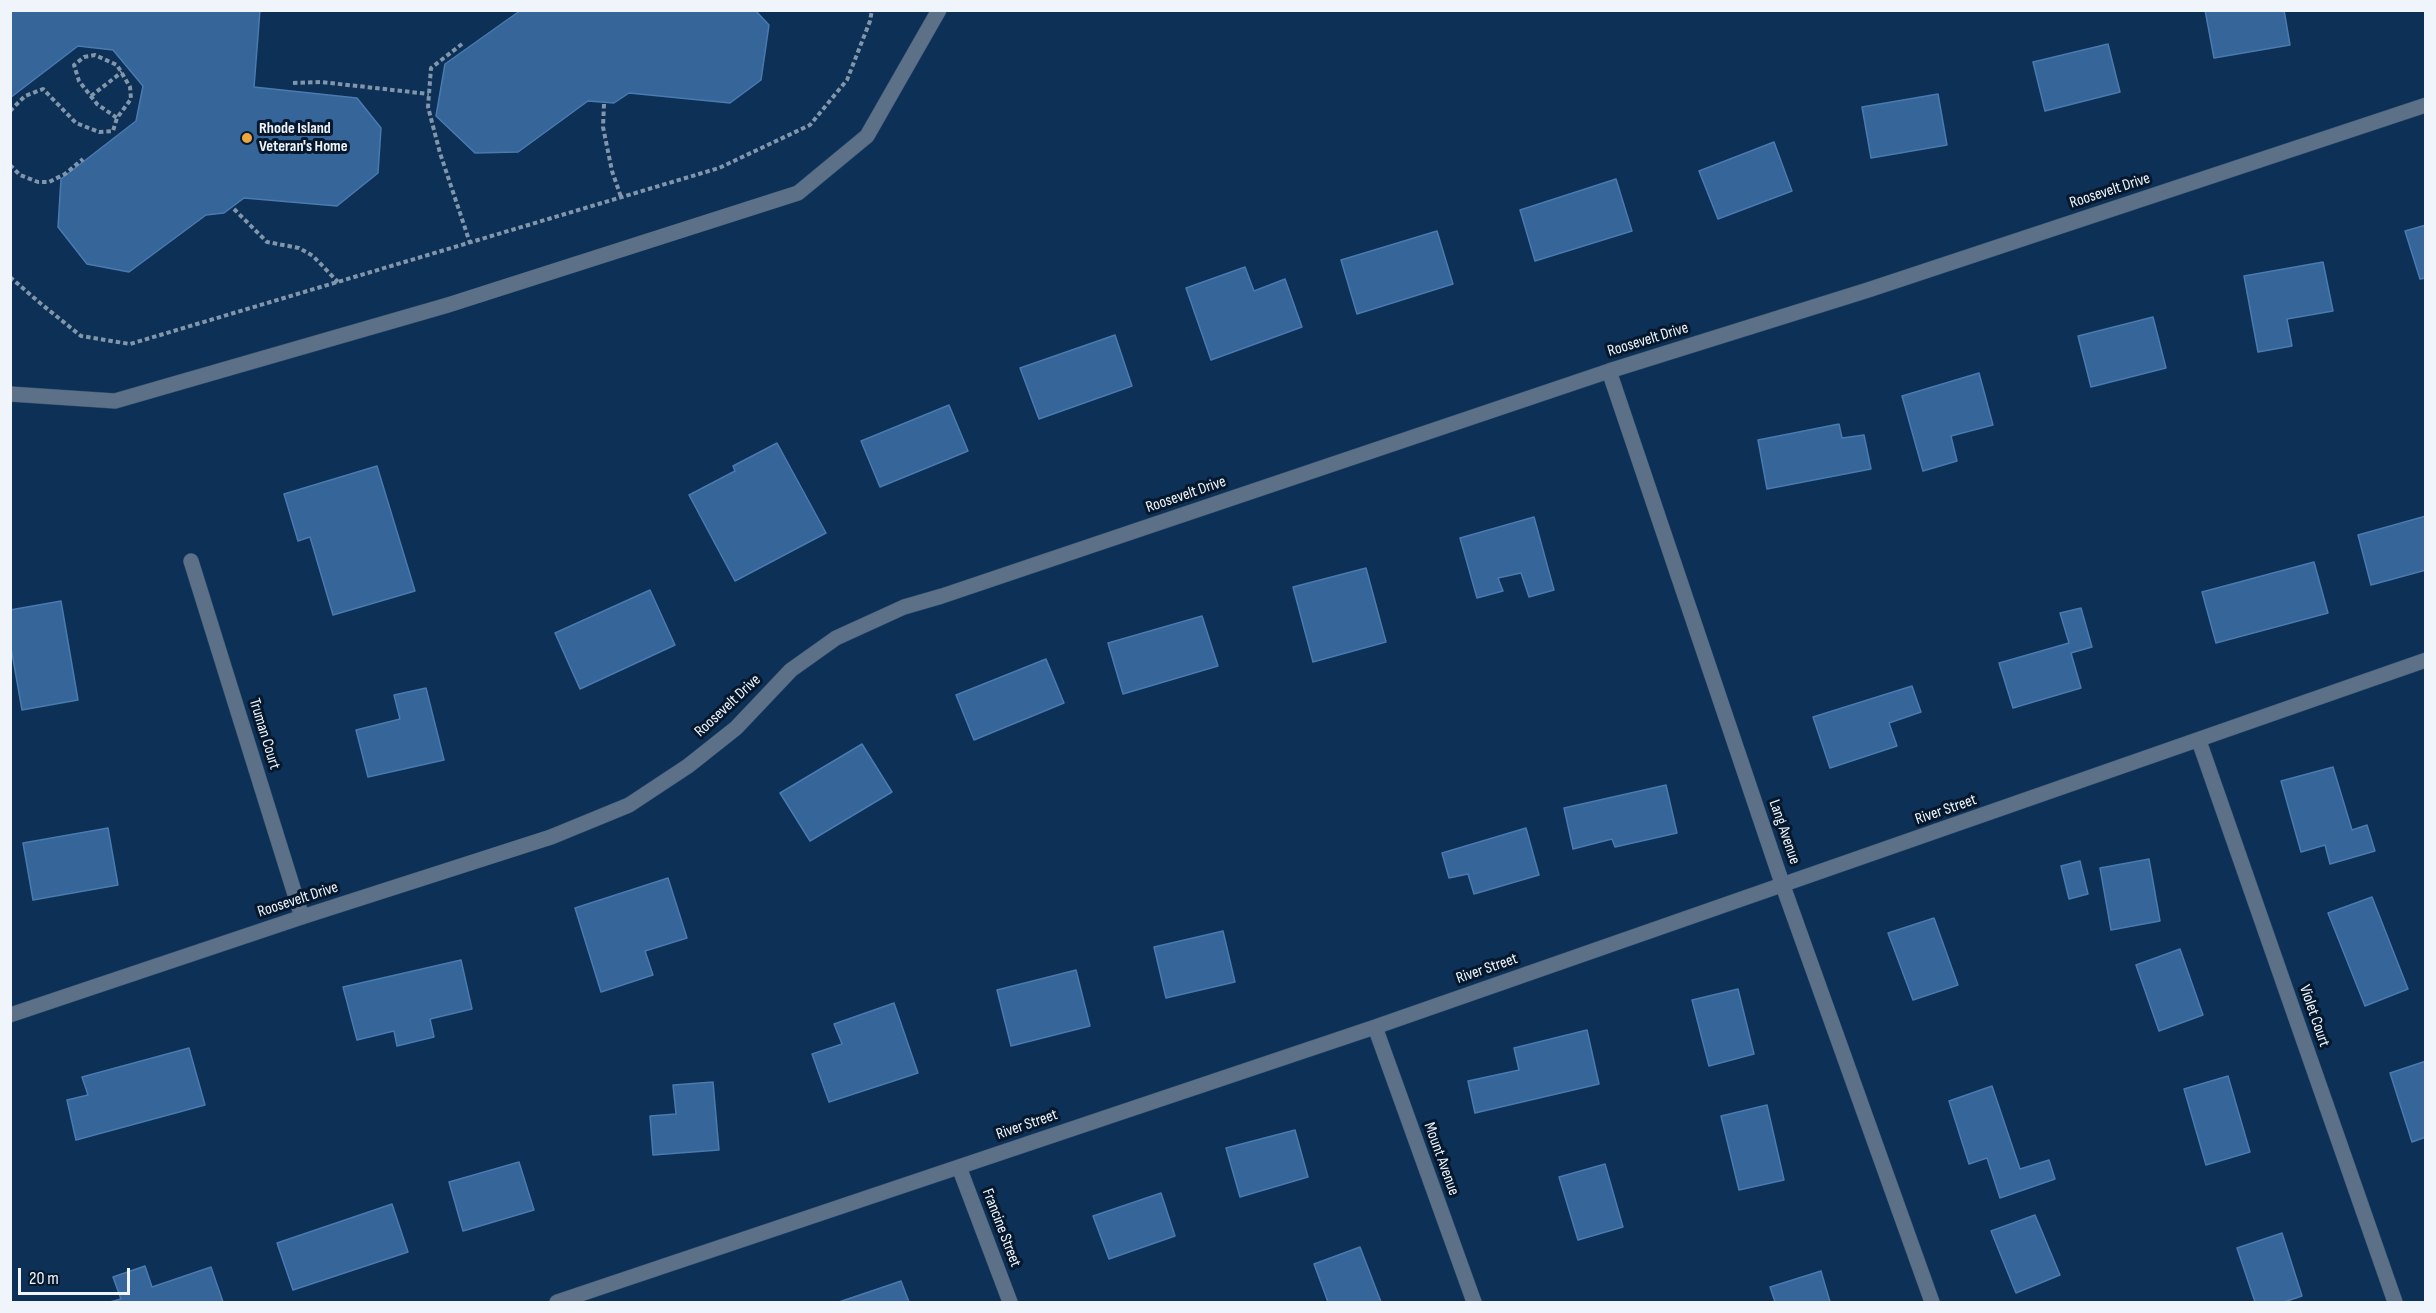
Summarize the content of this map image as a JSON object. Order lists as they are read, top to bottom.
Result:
{
  "streets": {
    "street": [
      "Roosevelt Drive",
      "Truman Court",
      "River Street",
      "Lang Avenue",
      "Violet Court",
      "Mount Avenue",
      "Francine Street"
    ]
  },
  "crossings": [
    ["Roosevelt Drive", "Truman Court"],
    ["Roosevelt Drive", "Lang Avenue"],
    ["River Street", "Lang Avenue"],
    ["River Street", "Violet Court"],
    ["River Street", "Mount Avenue"],
    ["River Street", "Francine Street"]
  ],
  "places": ["Rhode Island Veteran's Home"],
  "scale_bar": "20 m"
}
